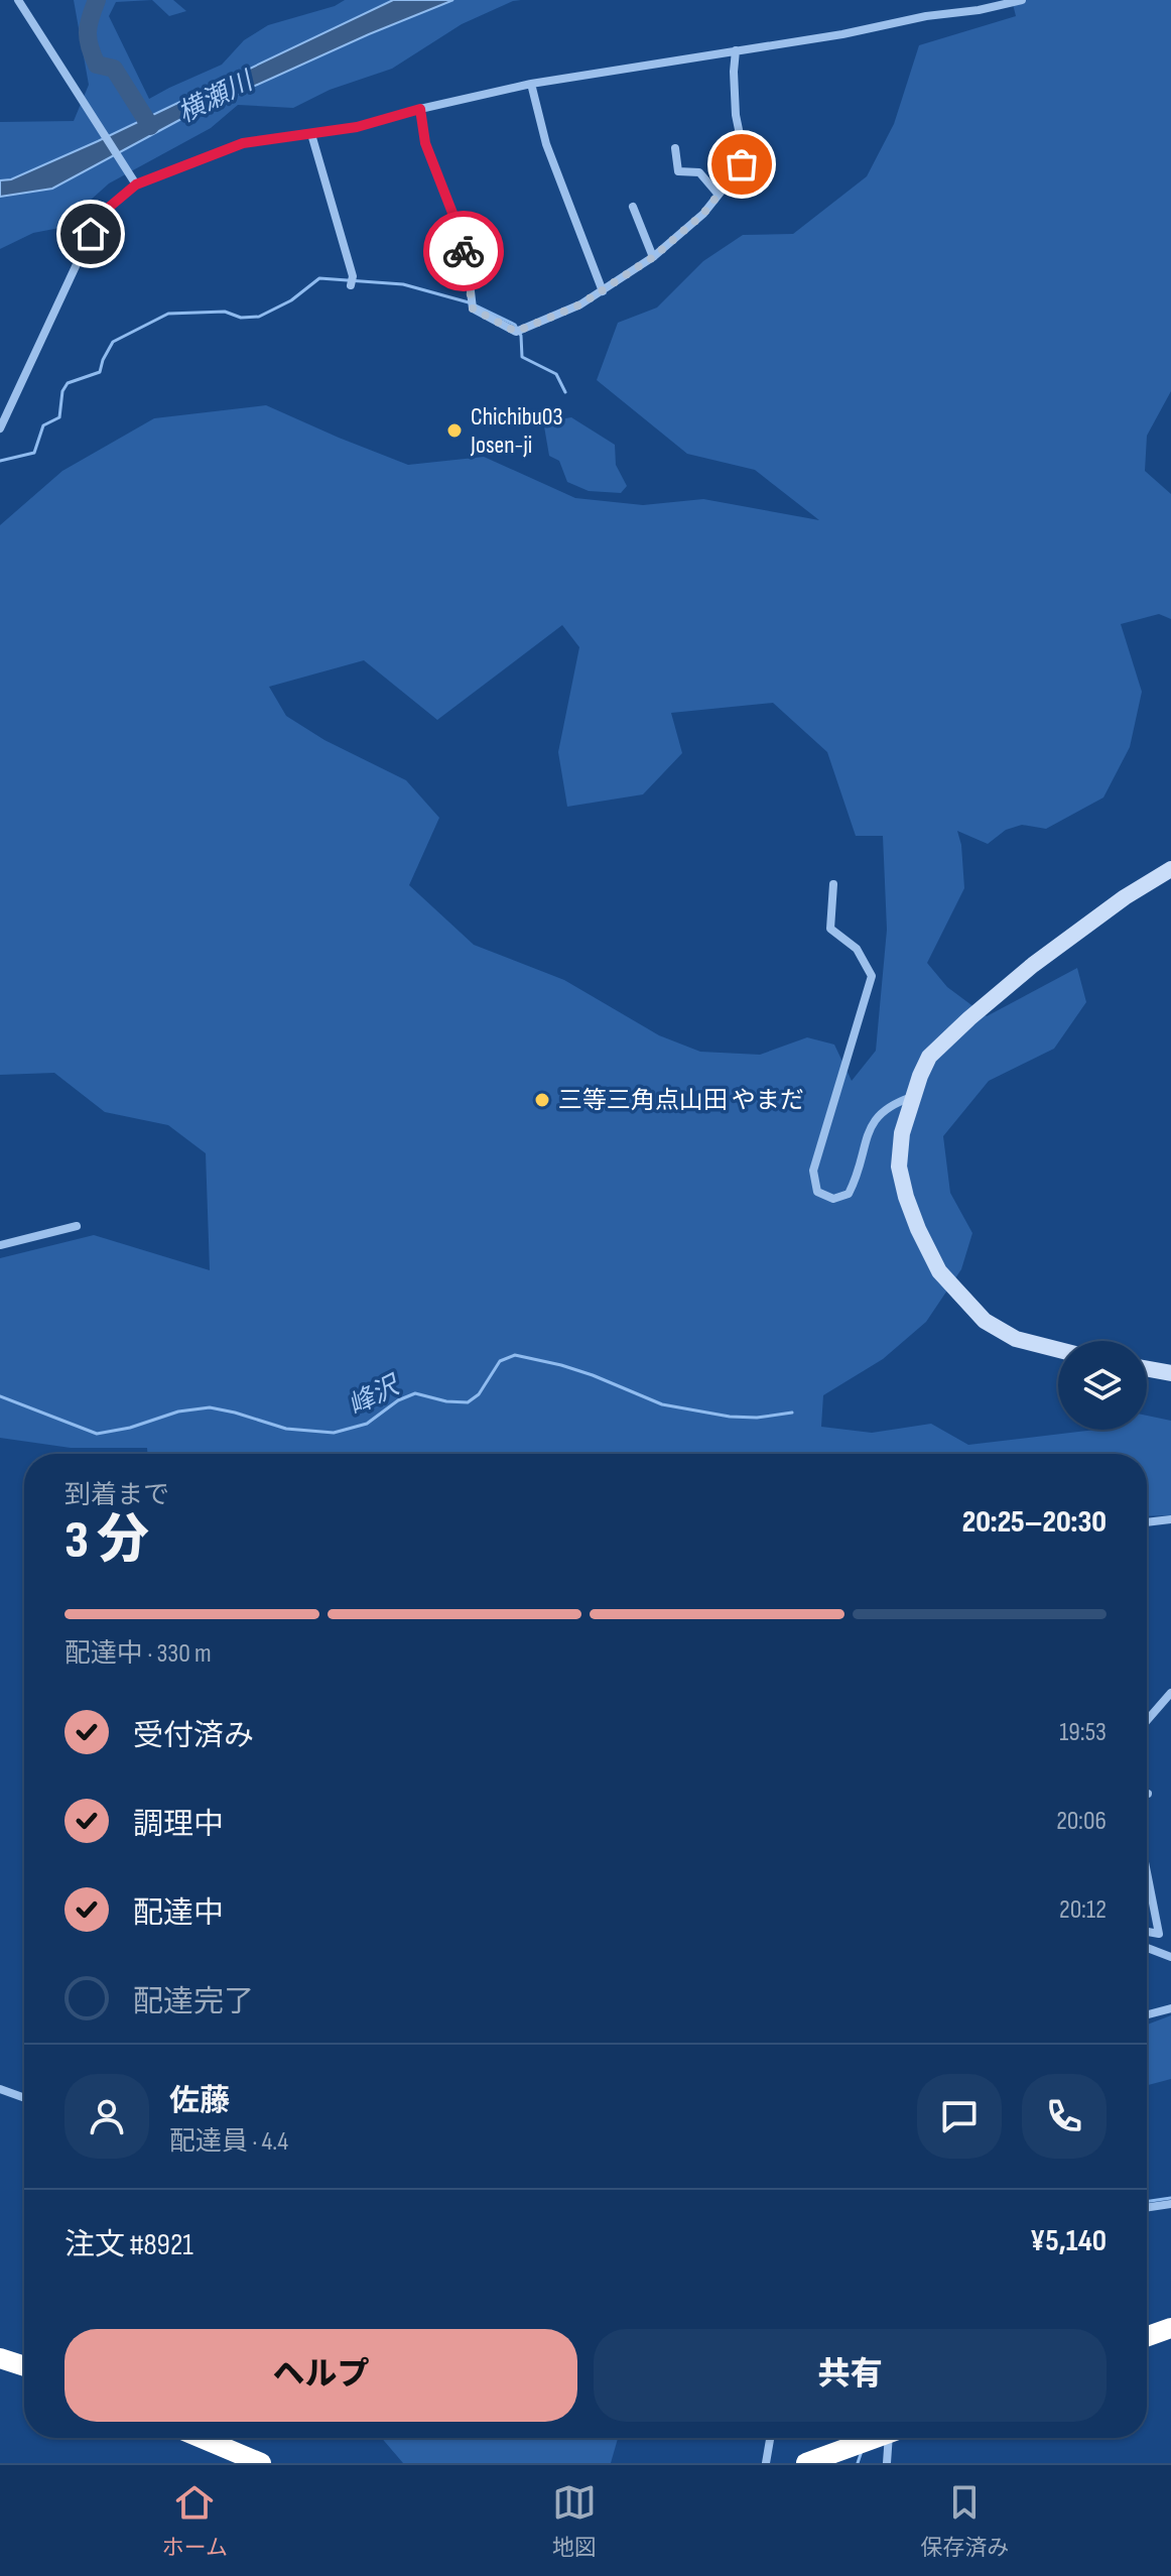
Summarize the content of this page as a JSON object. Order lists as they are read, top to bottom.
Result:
{
  "water": ["横瀬川", "峰沢"],
  "places": ["Chichibu03 Josen-ji", "三等三角点山田 やまだ"],
  "page": {
    "heading": ["3 分", "到着まで", "20:25–20:30"],
    "panel": [
      "佐藤",
      "配達員 · 4.4",
      "注文 #8921",
      "¥5,140"
    ],
    "bar": "配達中 · 330 m",
    "list": [
      ["受付済み", "19:53"],
      ["調理中", "20:06"],
      ["配達中", "20:12"],
      "配達完了"
    ],
    "buttons": ["ヘルプ", "共有"],
    "tabs": ["ホーム", "地図", "保存済み"]
  }
}
